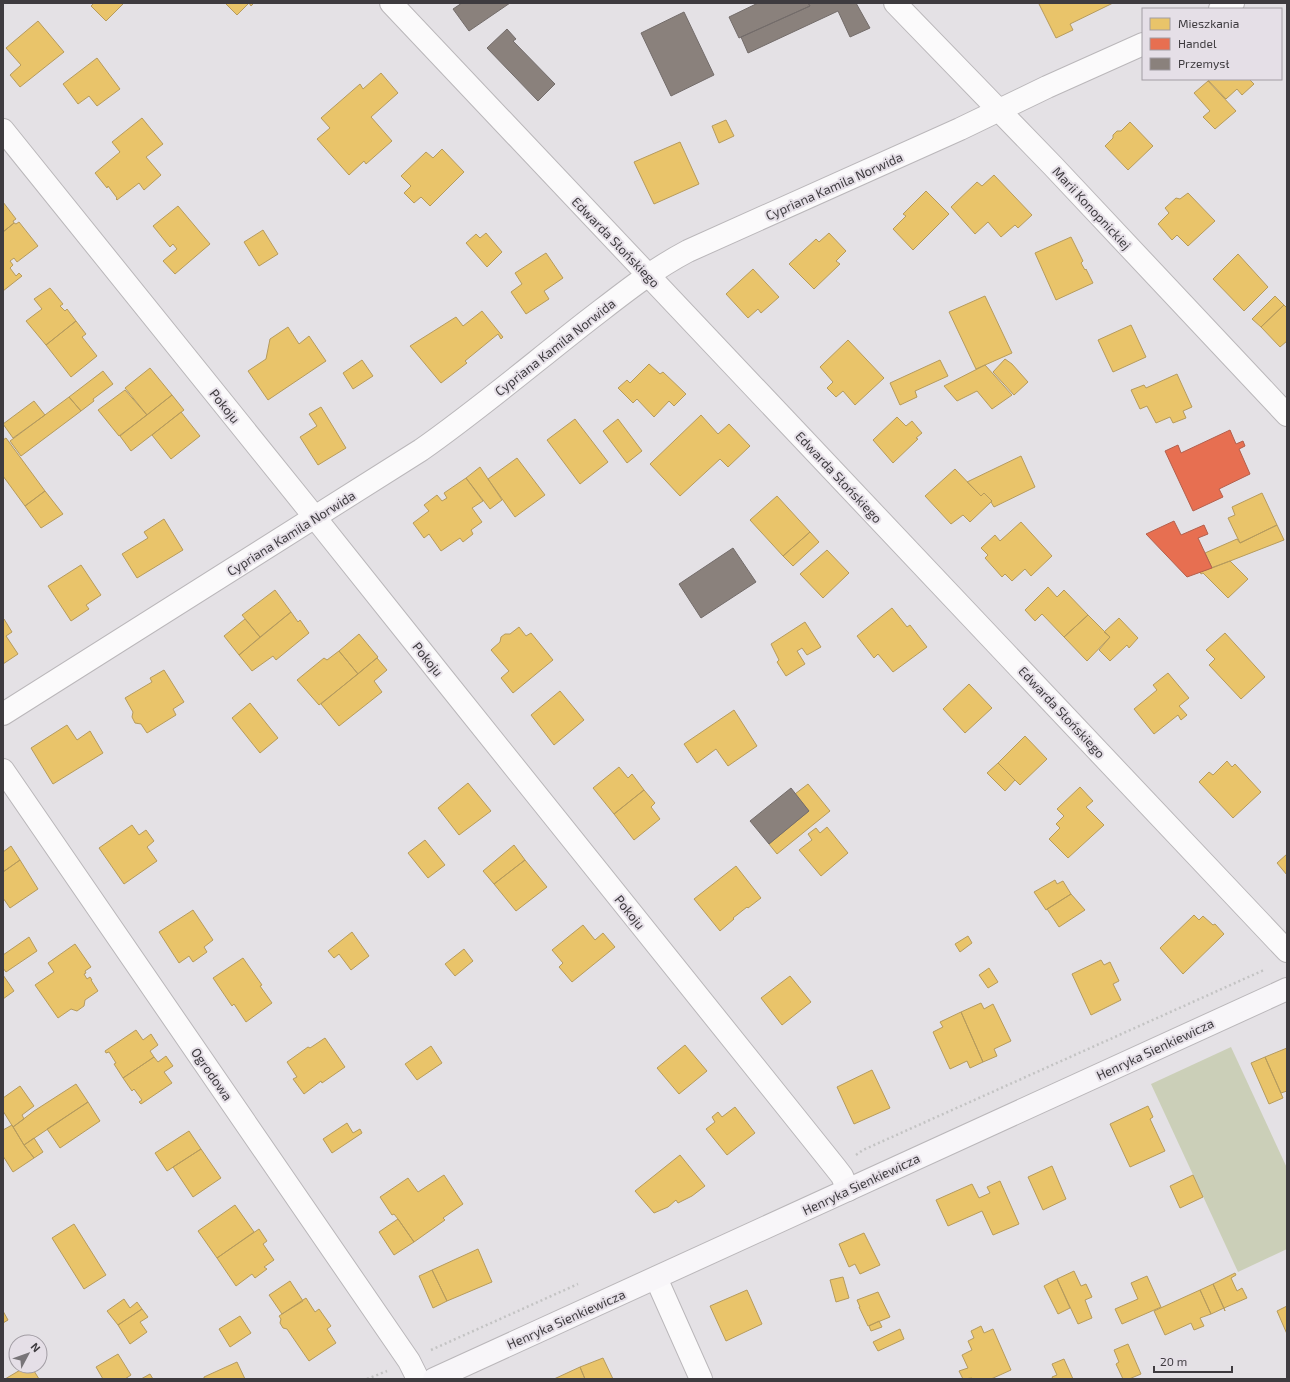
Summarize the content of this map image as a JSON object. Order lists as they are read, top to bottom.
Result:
{
  "streets": {
    "street": [
      "Cypriana Kamila Norwida",
      "Marii Konopnickiej",
      "Edwarda Słońskiego",
      "Pokoju",
      "Henryka Sienkiewicza",
      "Ogrodowa"
    ]
  },
  "crossings": [
    ["Cypriana Kamila Norwida", "Marii Konopnickiej"],
    ["Cypriana Kamila Norwida", "Edwarda Słońskiego"],
    ["Cypriana Kamila Norwida", "Pokoju"],
    ["Pokoju", "Henryka Sienkiewicza"]
  ],
  "legend": ["Mieszkania", "Handel", "Przemysł"],
  "scale_bar": "20 m",
  "north": "top right"
}
